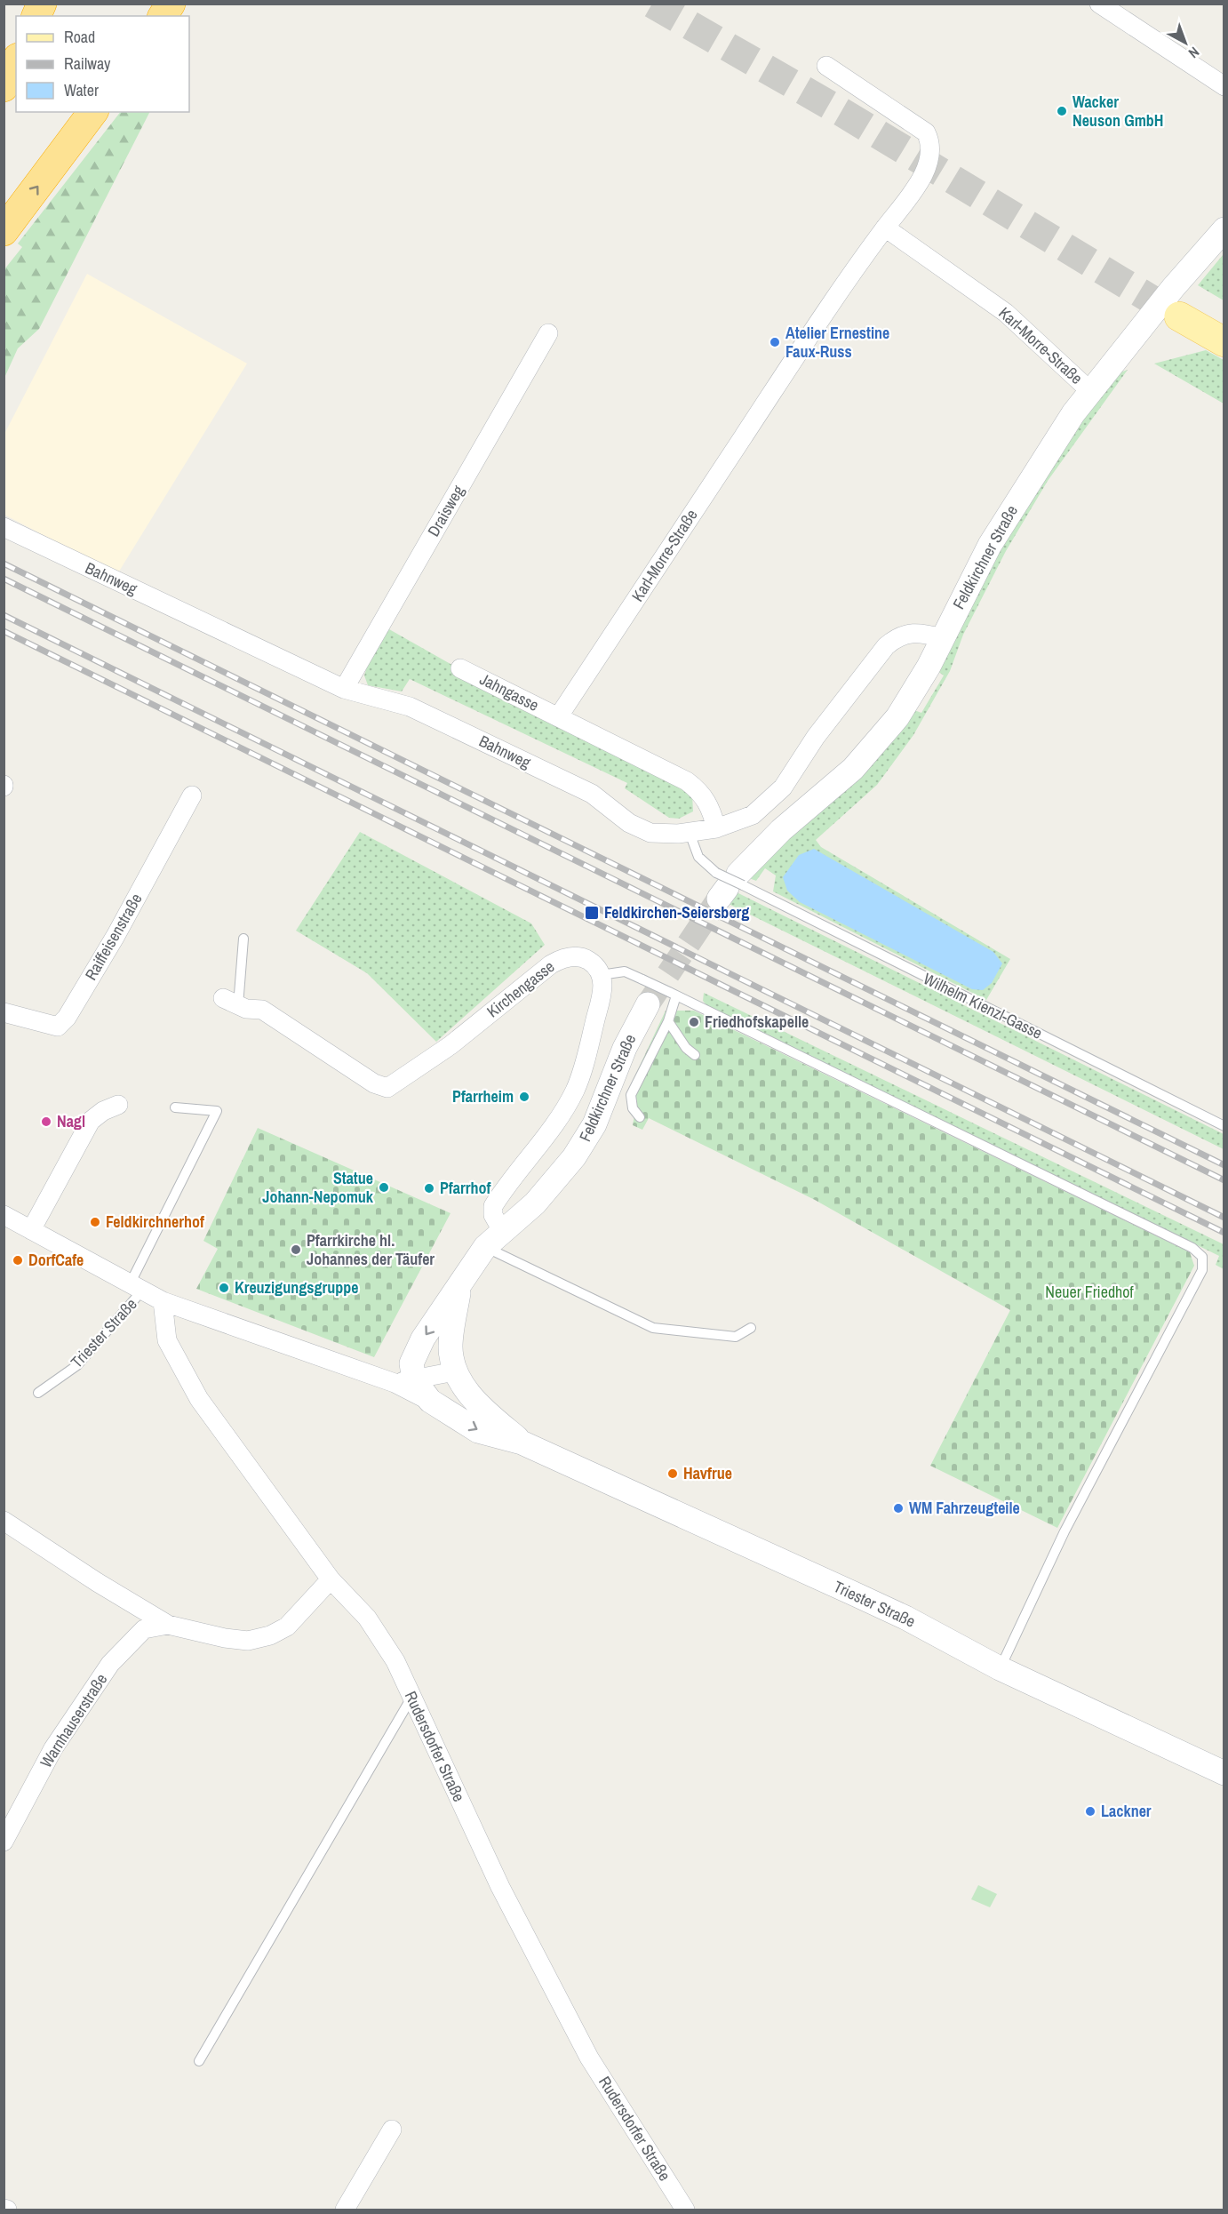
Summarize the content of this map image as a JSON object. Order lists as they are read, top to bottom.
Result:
{
  "streets": {
    "street": [
      "Karl-Morre-Straße",
      "Draisweg",
      "Feldkirchner Straße",
      "Bahnweg",
      "Jahngasse",
      "Raiffeisenstraße",
      "Kirchengasse",
      "Triester Straße",
      "Warnhauserstraße",
      "Rudersdorfer Straße"
    ],
    "lane": ["Wilhelm Kienzl-Gasse"]
  },
  "crossings": [
    ["Karl-Morre-Straße", "Feldkirchner Straße"],
    ["Karl-Morre-Straße", "Jahngasse"],
    ["Draisweg", "Bahnweg"],
    ["Feldkirchner Straße", "Bahnweg"],
    ["Feldkirchner Straße", "Wilhelm Kienzl-Gasse"],
    ["Feldkirchner Straße", "Triester Straße"],
    ["Bahnweg", "Wilhelm Kienzl-Gasse"],
    ["Triester Straße", "Rudersdorfer Straße"],
    ["Warnhauserstraße", "Rudersdorfer Straße"]
  ],
  "parks": ["Neuer Friedhof"],
  "places": {
    "other": [
      "Wacker Neuson GmbH",
      "Atelier Ernestine Faux-Russ",
      "Friedhofskapelle",
      "Pfarrheim",
      "Nagl",
      "Statue Johann-Nepomuk",
      "Pfarrhof",
      "Feldkirchnerhof",
      "Pfarrkirche hl. Johannes der Täufer",
      "DorfCafe",
      "Kreuzigungsgruppe",
      "Havfrue",
      "WM Fahrzeugteile",
      "Lackner"
    ],
    "transit": ["Feldkirchen-Seiersberg"]
  },
  "legend": ["Road", "Railway", "Water"],
  "north": "bottom right"
}
